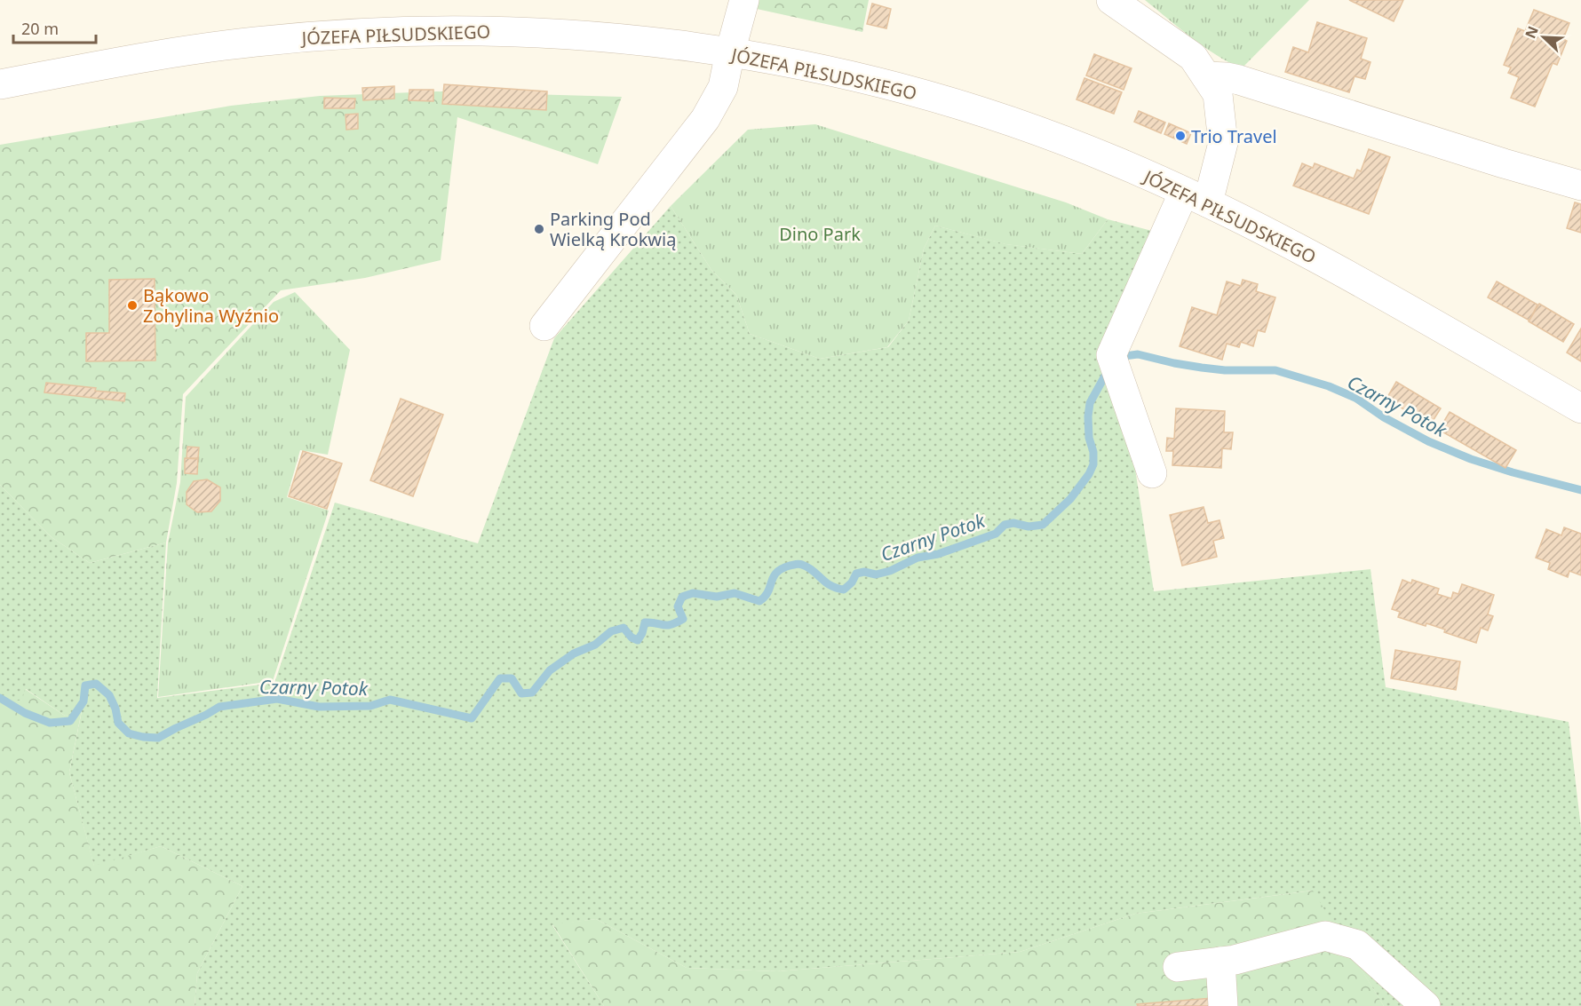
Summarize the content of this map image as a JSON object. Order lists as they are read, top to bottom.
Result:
{
  "streets": {
    "street": ["JÓZEFA PIŁSUDSKIEGO"]
  },
  "water": ["Czarny Potok"],
  "parks": ["Dino Park"],
  "places": ["Trio Travel", "Parking Pod Wielką Krokwią", "Bąkowo Zohylina Wyźnio"],
  "scale_bar": "20 m",
  "north": "top left"
}
